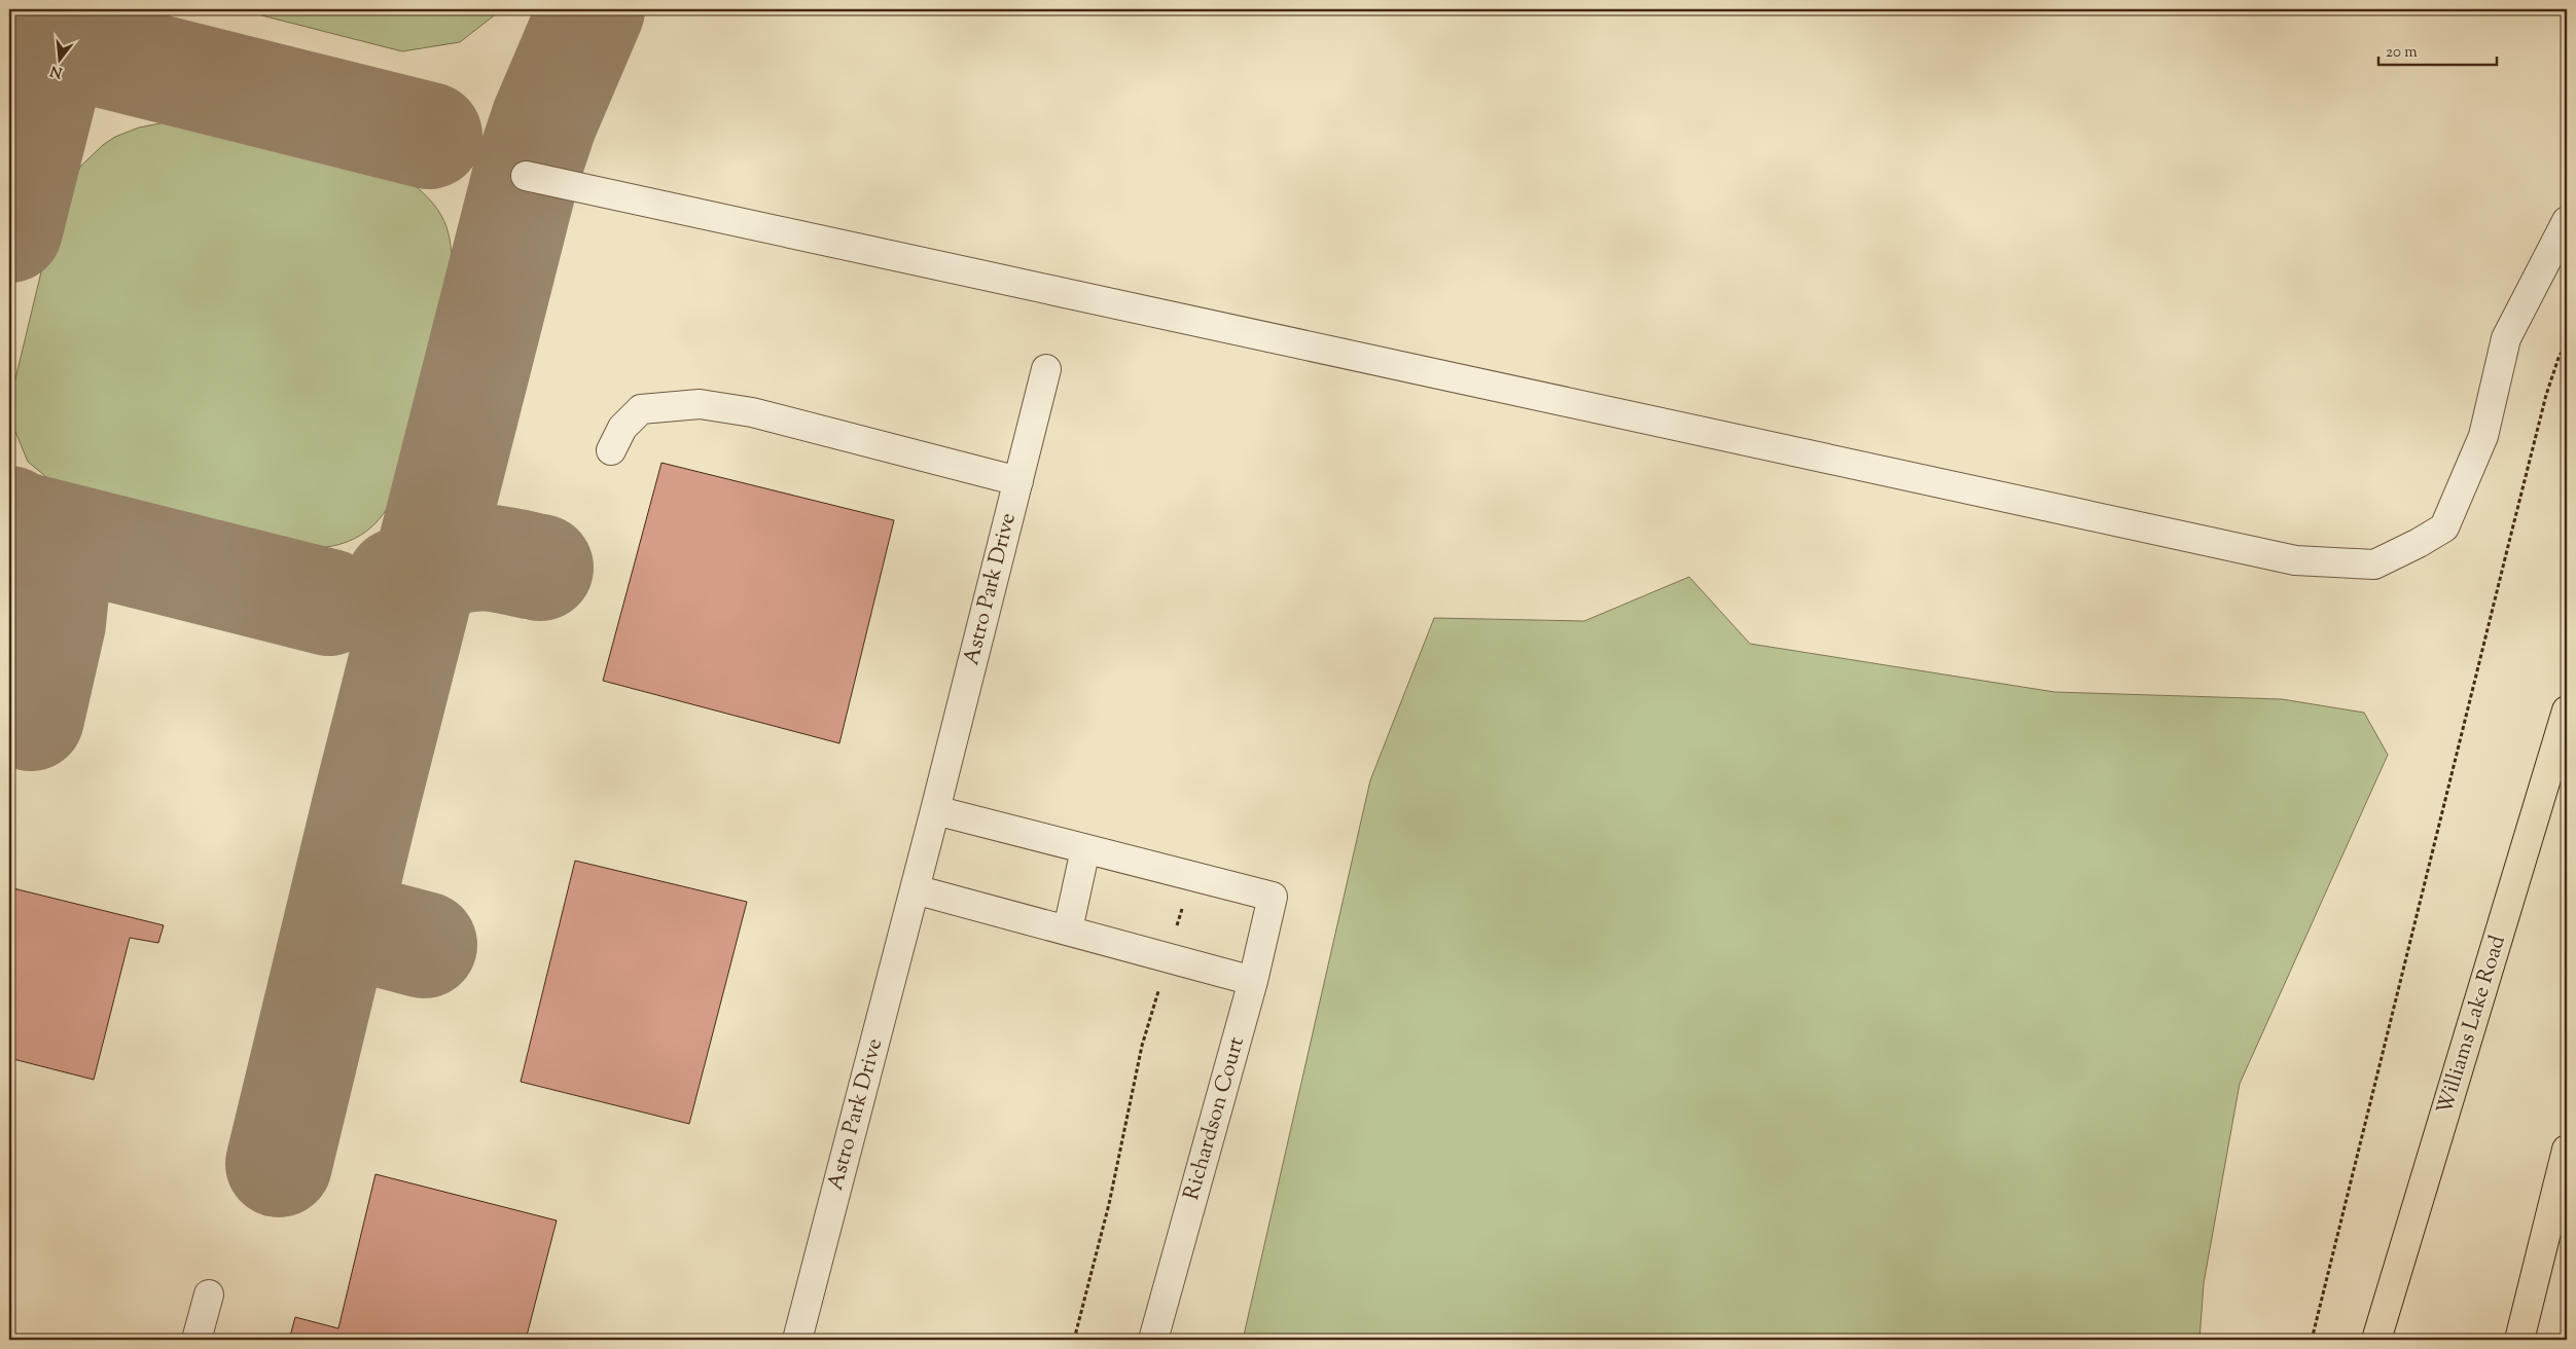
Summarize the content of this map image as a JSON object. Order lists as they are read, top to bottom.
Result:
{
  "streets": {
    "main road": ["Williams Lake Road"],
    "street": ["Astro Park Drive", "Richardson Court"]
  },
  "scale_bar": "20 m",
  "north": "bottom"
}
